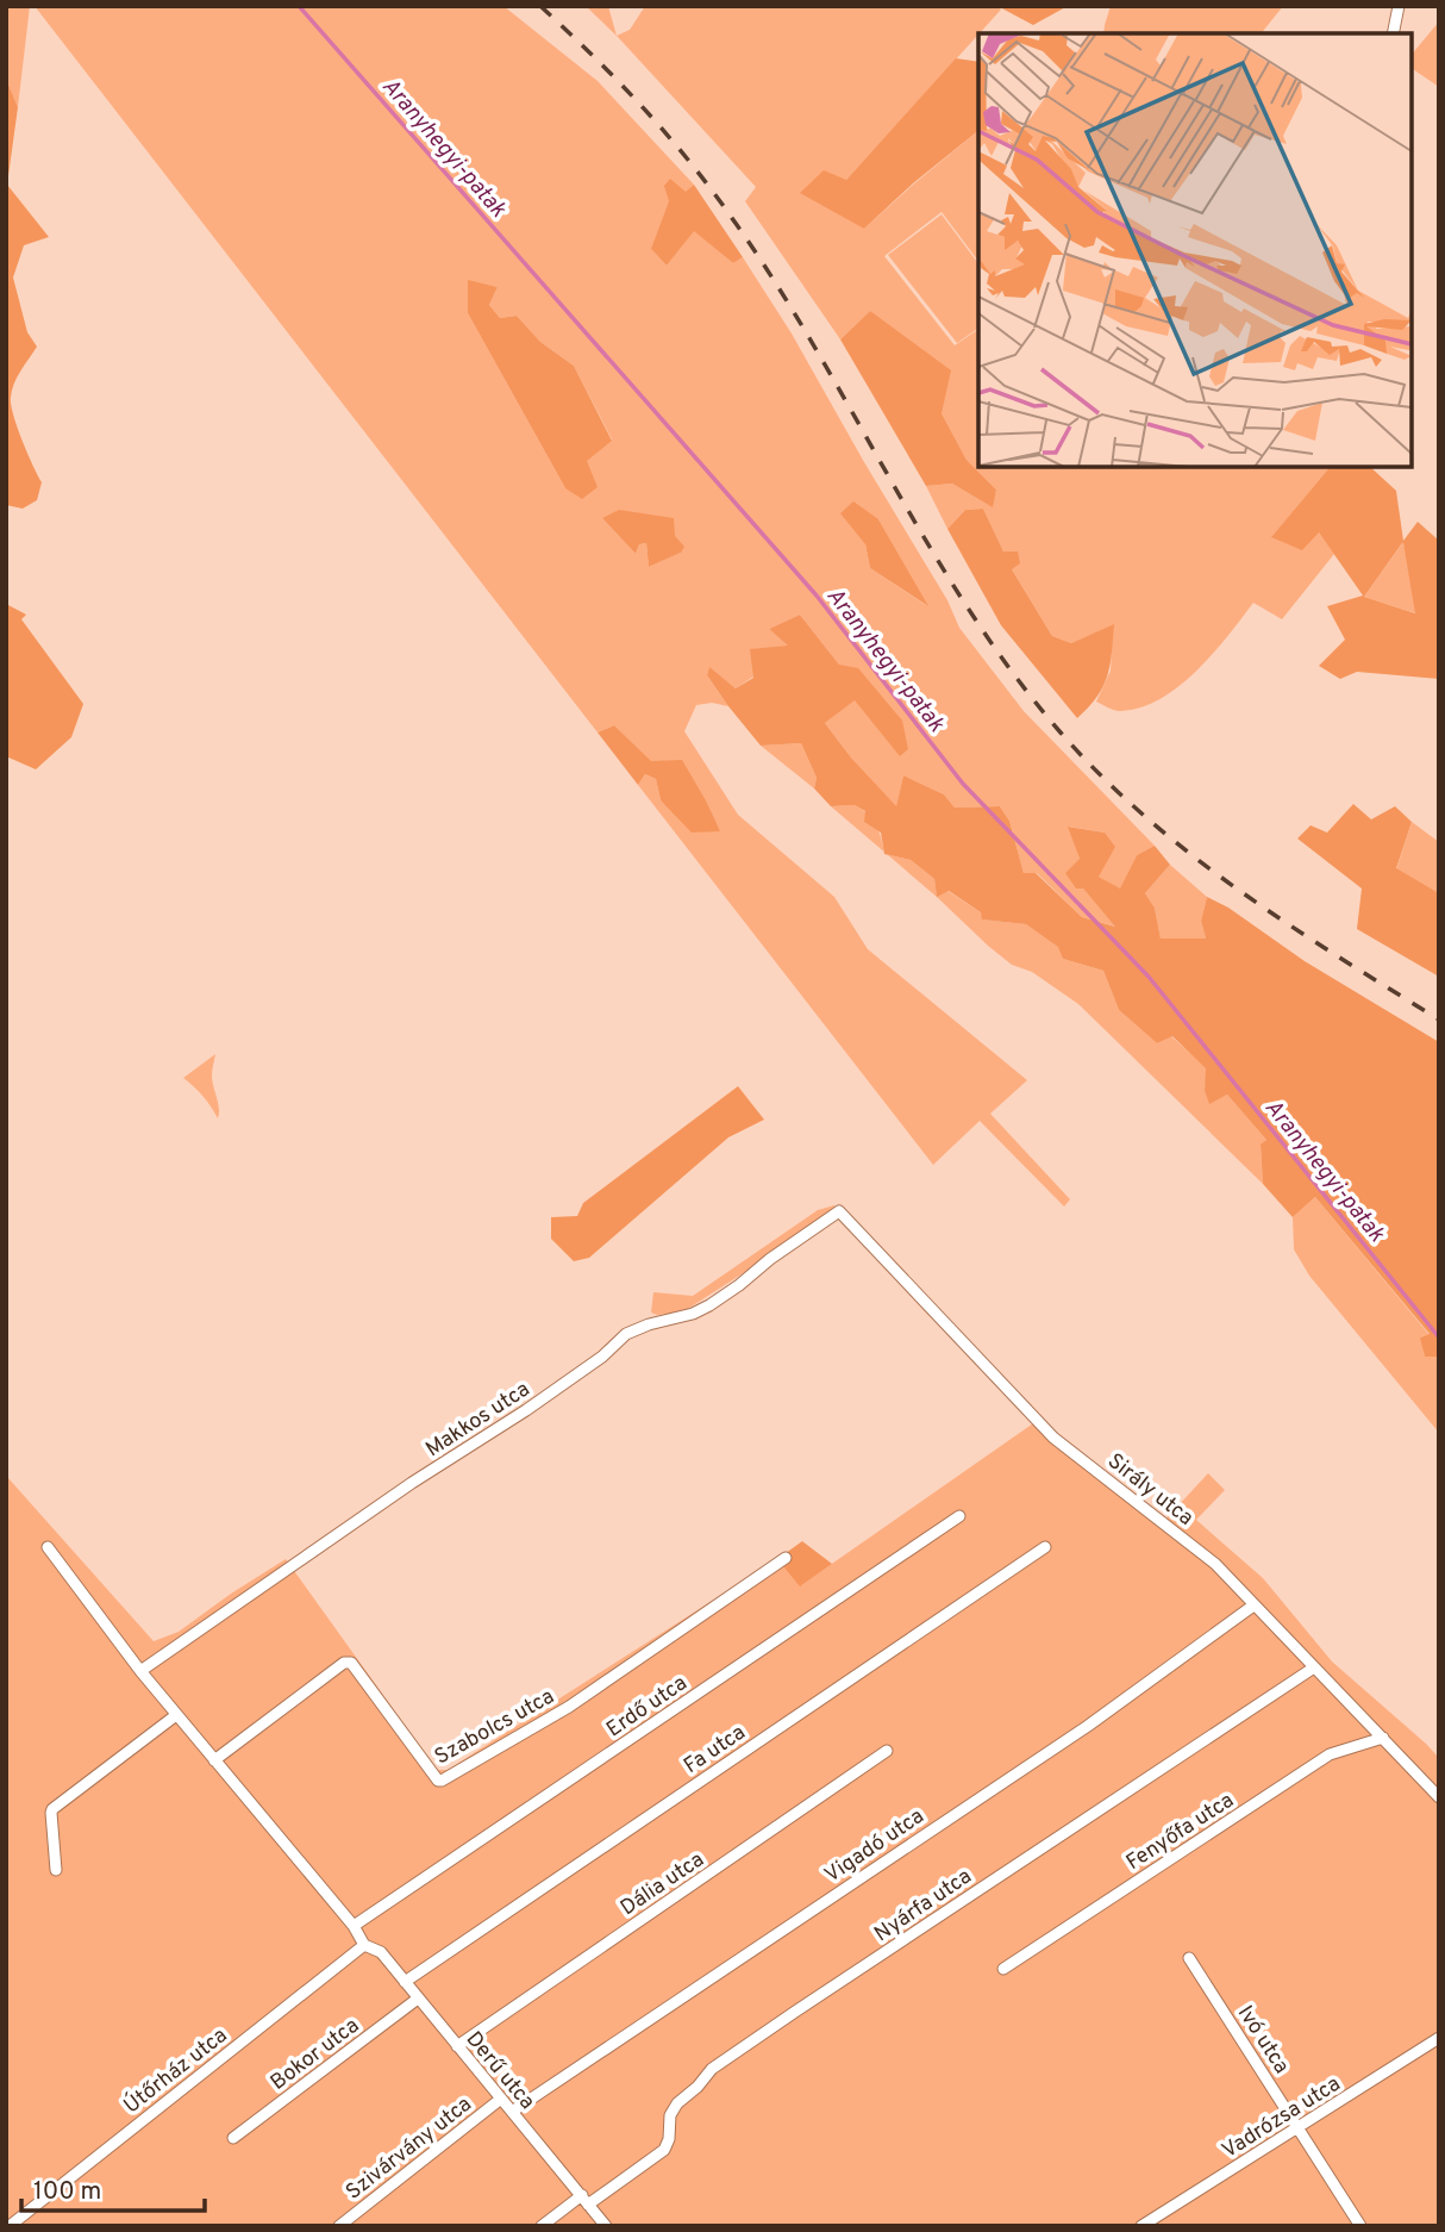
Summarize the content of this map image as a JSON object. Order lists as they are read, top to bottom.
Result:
{
  "streets": {
    "street": [
      "Makkos utca",
      "Sirály utca",
      "Erdő utca",
      "Szabolcs utca",
      "Fa utca",
      "Fenyőfa utca",
      "Vigadó utca",
      "Dália utca",
      "Nyárfa utca",
      "Ivó utca",
      "Bokor utca",
      "Útőrház utca",
      "Derű utca",
      "Vadrózsa utca",
      "Szivárvány utca"
    ]
  },
  "crossings": [
    ["Makkos utca", "Sirály utca"],
    ["Sirály utca", "Fenyőfa utca"],
    ["Sirály utca", "Vigadó utca"],
    ["Sirály utca", "Nyárfa utca"],
    ["Fa utca", "Derű utca"],
    ["Vigadó utca", "Derű utca"],
    ["Dália utca", "Derű utca"],
    ["Nyárfa utca", "Derű utca"],
    ["Ivó utca", "Vadrózsa utca"],
    ["Bokor utca", "Derű utca"],
    ["Útőrház utca", "Derű utca"],
    ["Derű utca", "Szivárvány utca"]
  ],
  "water": ["Aranyhegyi-patak"],
  "scale_bar": "100 m"
}
